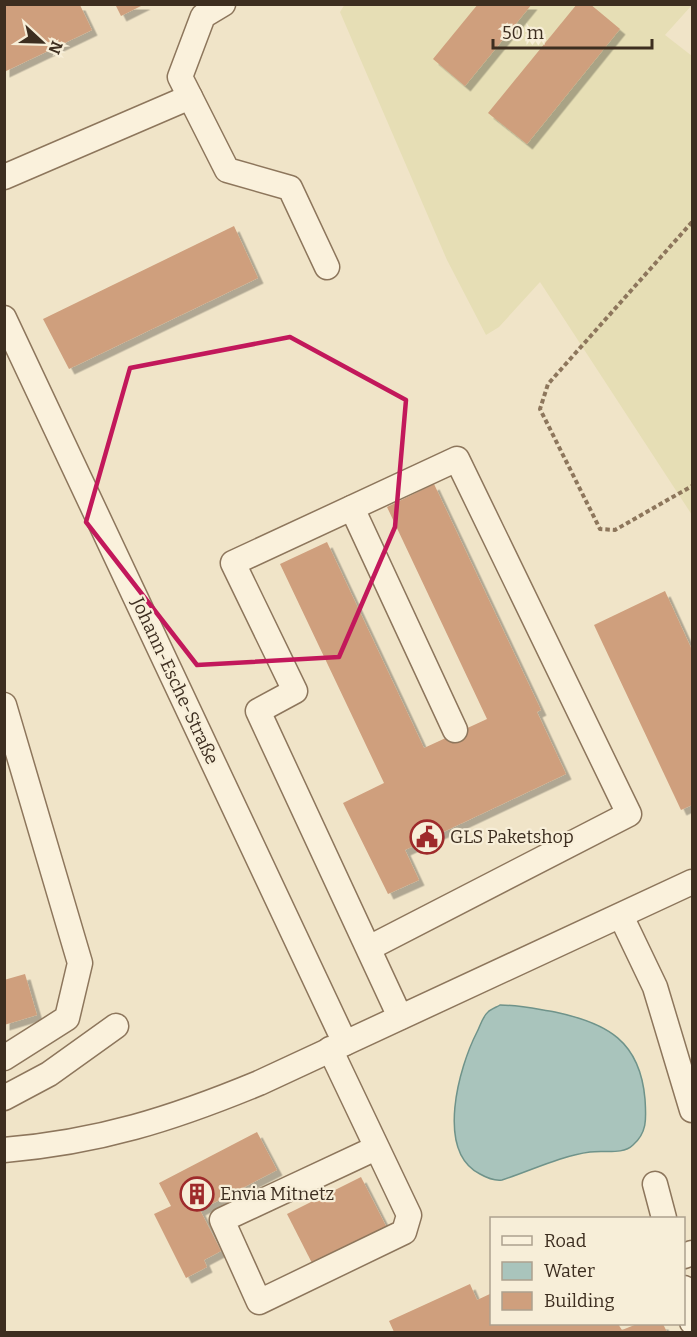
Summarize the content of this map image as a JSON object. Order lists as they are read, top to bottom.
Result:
{
  "streets": {
    "street": ["Johann-Esche-Straße"]
  },
  "places": {
    "public building": ["GLS Paketshop"],
    "building": ["Envia Mitnetz"]
  },
  "legend": ["Road", "Water", "Building"],
  "scale_bar": "50 m",
  "north": "right"
}
